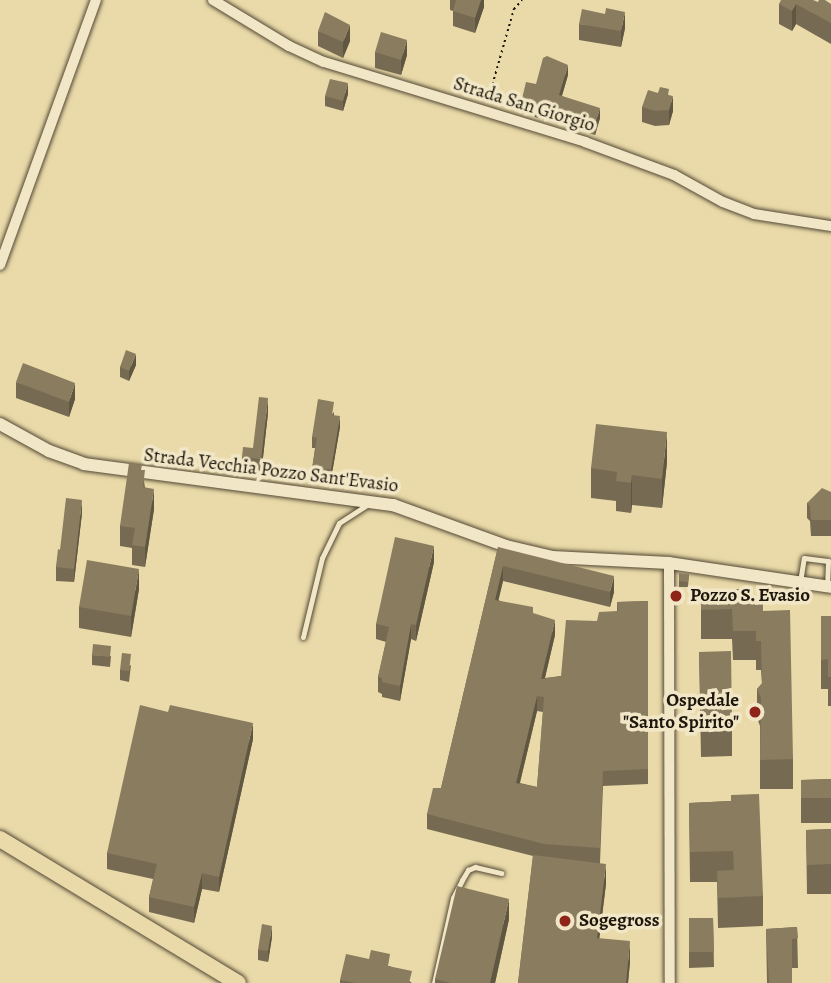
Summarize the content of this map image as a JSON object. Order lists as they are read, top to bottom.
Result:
{
  "streets": {
    "street": ["Strada San Giorgio", "Strada Vecchia Pozzo Sant'Evasio"]
  },
  "places": ["Pozzo S. Evasio", "Ospedale \"Santo Spirito\"", "Sogegross"]
}
